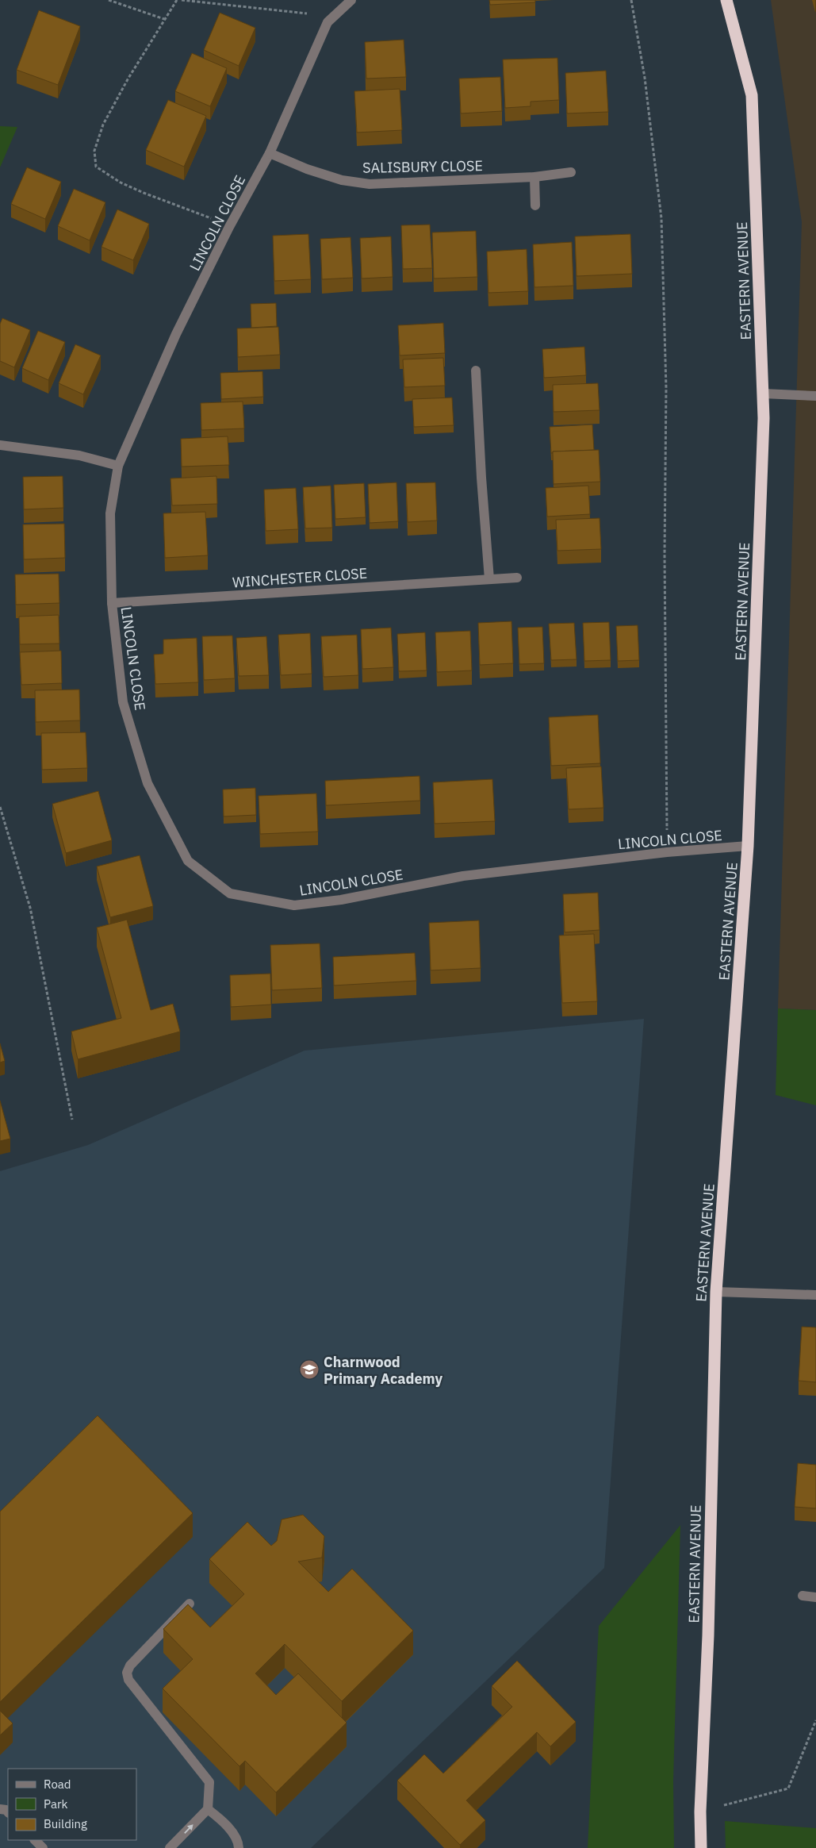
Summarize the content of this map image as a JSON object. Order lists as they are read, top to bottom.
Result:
{
  "streets": {
    "highway": ["EASTERN AVENUE"],
    "street": ["SALISBURY CLOSE", "LINCOLN CLOSE", "WINCHESTER CLOSE"]
  },
  "crossings": [
    ["SALISBURY CLOSE", "LINCOLN CLOSE"],
    ["LINCOLN CLOSE", "EASTERN AVENUE"],
    ["LINCOLN CLOSE", "WINCHESTER CLOSE"]
  ],
  "places": {
    "school or university": ["Charnwood Primary Academy"]
  },
  "legend": ["Road", "Park", "Building"]
}
